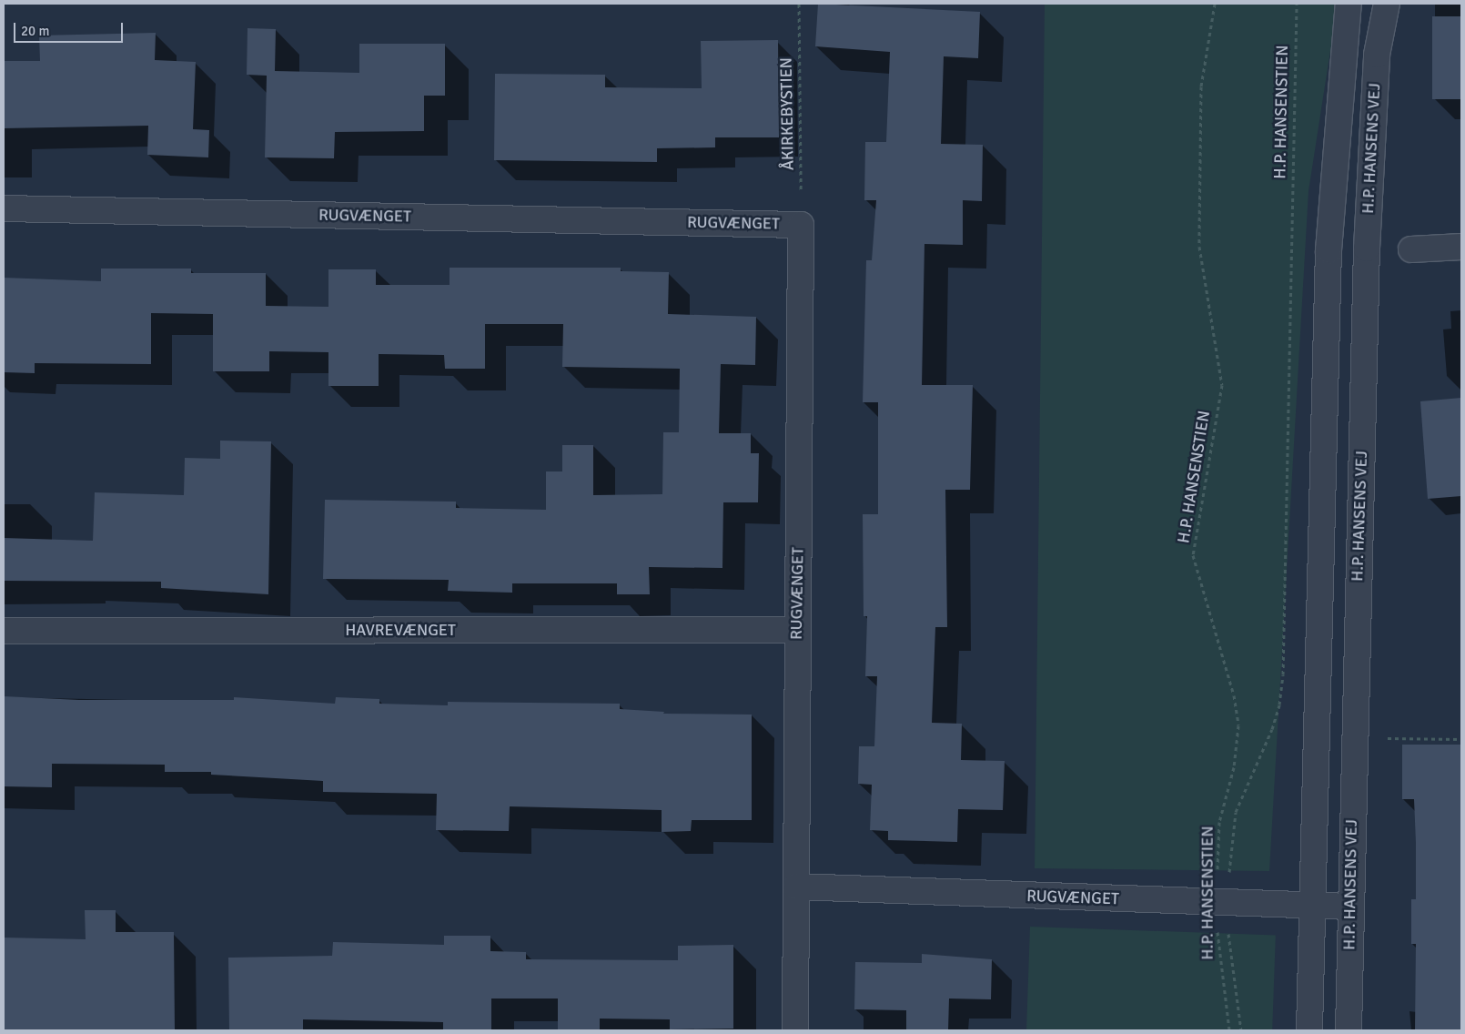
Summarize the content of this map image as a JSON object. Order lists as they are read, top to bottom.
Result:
{
  "streets": {
    "street": ["H.P. HANSENS VEJ", "RUGVÆNGET", "HAVREVÆNGET"],
    "path": ["H.P. HANSENSTIEN", "ÅKIRKEBYSTIEN"]
  },
  "crossings": [
    ["H.P. HANSENSTIEN", "RUGVÆNGET"],
    ["ÅKIRKEBYSTIEN", "RUGVÆNGET"],
    ["H.P. HANSENS VEJ", "RUGVÆNGET"],
    ["RUGVÆNGET", "HAVREVÆNGET"]
  ],
  "scale_bar": "20 m"
}
